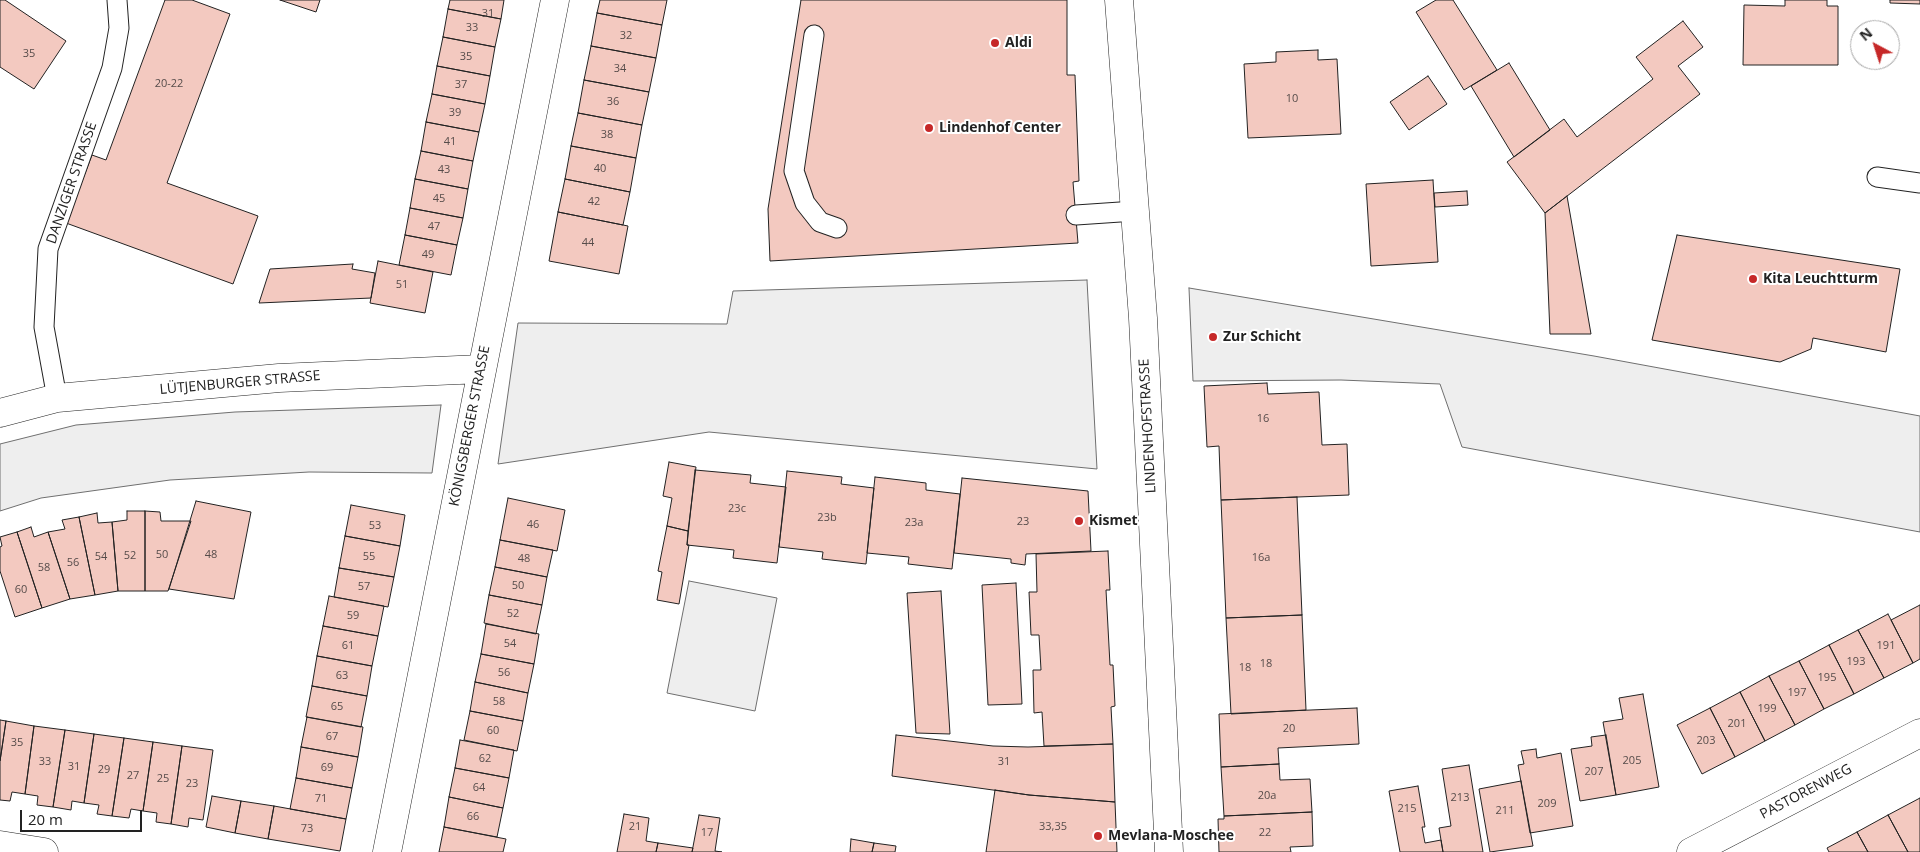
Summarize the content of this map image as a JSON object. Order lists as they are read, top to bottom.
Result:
{
  "streets": {
    "street": [
      "LÜTJENBURGER STRASSE",
      "KÖNIGSBERGER STRASSE",
      "LINDENHOFSTRASSE",
      "PASTORENWEG"
    ],
    "lane": ["DANZIGER STRASSE"]
  },
  "crossings": [
    ["DANZIGER STRASSE", "LÜTJENBURGER STRASSE"],
    ["LÜTJENBURGER STRASSE", "KÖNIGSBERGER STRASSE"]
  ],
  "places": [
    "Aldi",
    "Lindenhof Center",
    "Kita Leuchtturm",
    "Zur Schicht",
    "Kismet",
    "Mevlana-Moschee"
  ],
  "house_numbers": [
    "31",
    "33",
    "32",
    "35",
    "35",
    "34",
    "20-22",
    "37",
    "10",
    "36",
    "39",
    "38",
    "41",
    "40",
    "43",
    "45",
    "42",
    "47",
    "44",
    "49",
    "51",
    "16",
    "23c",
    "23b",
    "23",
    "23a",
    "46",
    "53",
    "50",
    "48",
    "52",
    "54",
    "55",
    "16a",
    "48",
    "56",
    "58",
    "50",
    "57",
    "60",
    "52",
    "59",
    "54",
    "61",
    "191",
    "193",
    "18",
    "18",
    "56",
    "63",
    "195",
    "197",
    "58",
    "65",
    "199",
    "201",
    "20",
    "60",
    "67",
    "203",
    "35",
    "62",
    "205",
    "33",
    "31",
    "31",
    "69",
    "29",
    "207",
    "27",
    "25",
    "23",
    "64",
    "20a",
    "213",
    "71",
    "209",
    "215",
    "211",
    "66",
    "21",
    "33,35",
    "73",
    "17",
    "22"
  ],
  "scale_bar": "20 m",
  "north": "top left"
}
